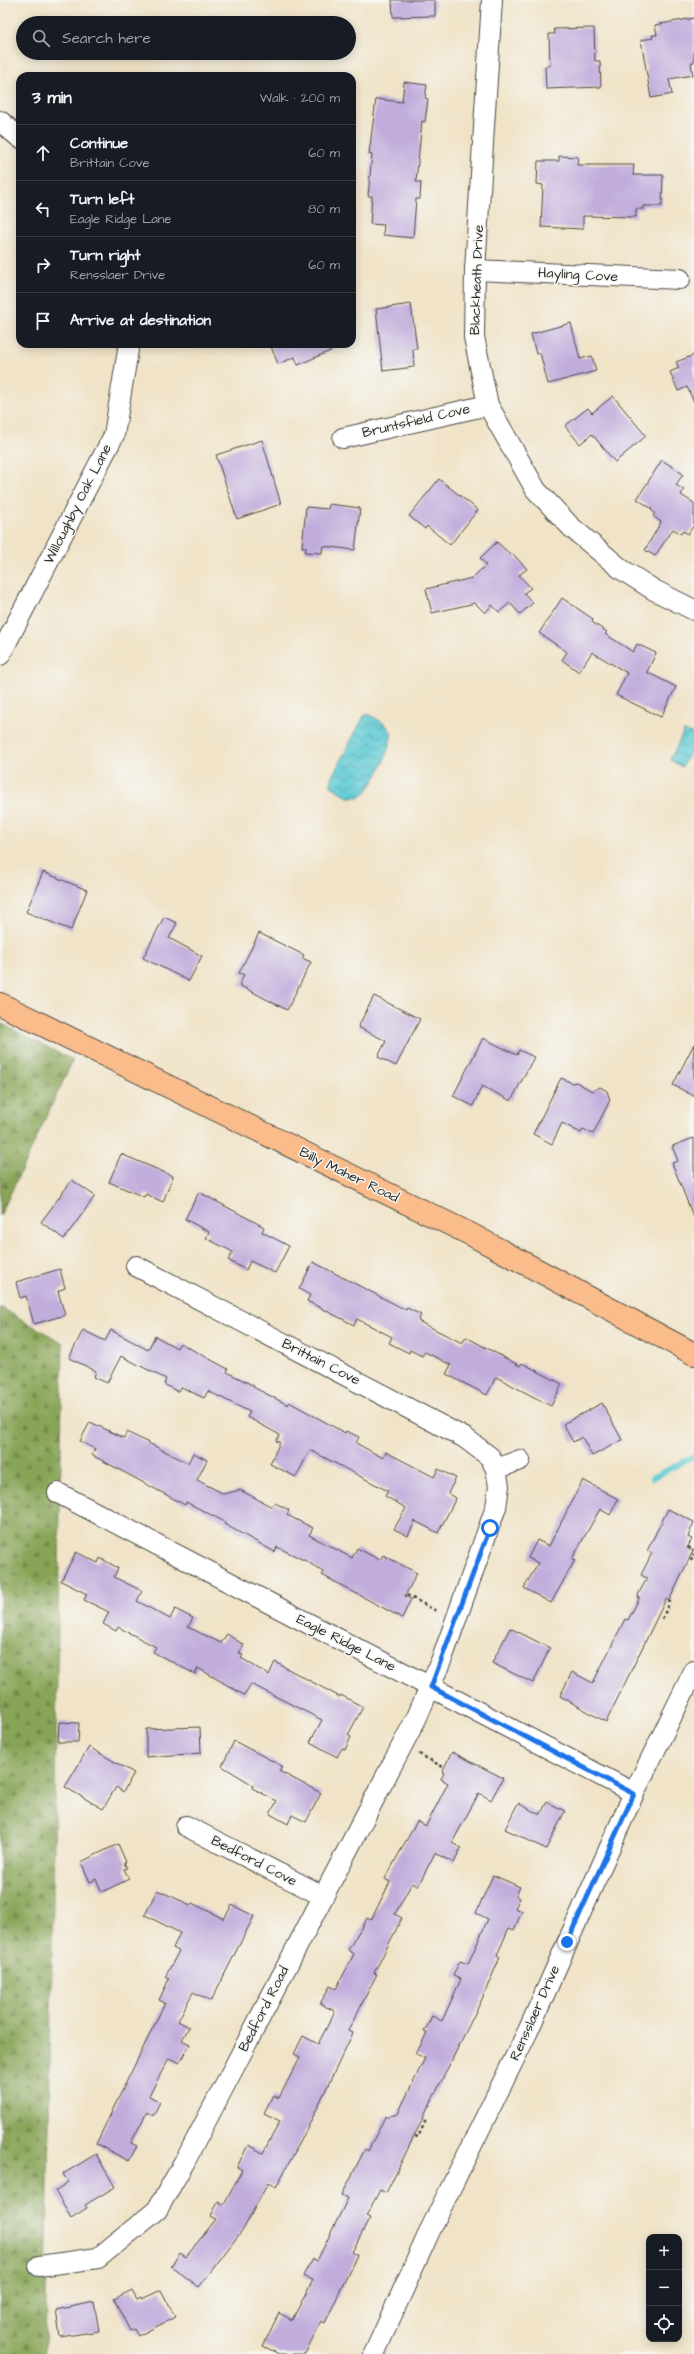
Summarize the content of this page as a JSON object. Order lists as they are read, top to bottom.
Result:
{
  "streets": {
    "main road": ["Billy Maher Road"],
    "street": [
      "Hayling Cove",
      "Blackheath Drive",
      "Bruntsfield Cove",
      "Willoughby Oak Lane",
      "Brittain Cove",
      "Eagle Ridge Lane",
      "Bedford Cove",
      "Bedford Road",
      "Rensslaer Drive"
    ]
  },
  "crossings": [
    ["Hayling Cove", "Blackheath Drive"],
    ["Blackheath Drive", "Bruntsfield Cove"],
    ["Brittain Cove", "Eagle Ridge Lane"],
    ["Brittain Cove", "Bedford Road"],
    ["Eagle Ridge Lane", "Bedford Road"],
    ["Eagle Ridge Lane", "Rensslaer Drive"],
    ["Bedford Cove", "Bedford Road"]
  ],
  "page": {
    "search": "Search here",
    "heading": ["3 min", "Walk · 200 m"],
    "list": [
      ["Continue", "Brittain Cove", "60 m"],
      ["Turn left", "Eagle Ridge Lane", "80 m"],
      ["Turn right", "Rensslaer Drive", "60 m"],
      "Arrive at destination"
    ],
    "map_buttons": ["+", "−"]
  }
}
